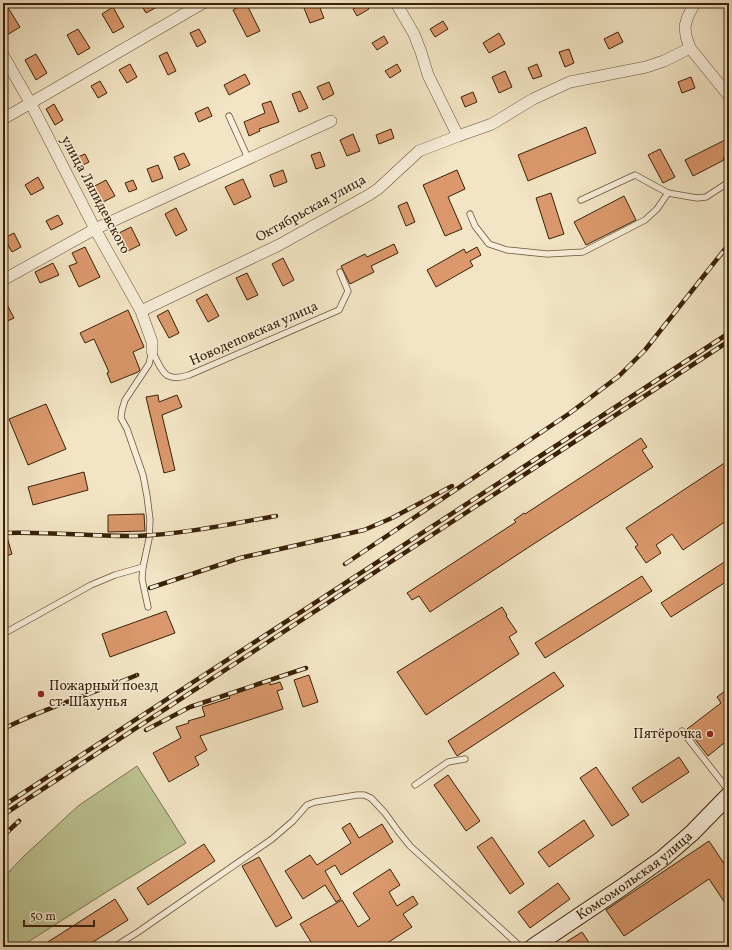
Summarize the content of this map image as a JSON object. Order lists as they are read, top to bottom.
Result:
{
  "streets": {
    "street": ["улица Ляпидевского", "Октябрьская улица", "Комсомольская улица"],
    "lane": ["Новодеповская улица"]
  },
  "crossings": [
    ["улица Ляпидевского", "Октябрьская улица"],
    ["улица Ляпидевского", "Новодеповская улица"]
  ],
  "places": ["Пожарный поезд ст. Шахунья", "Пятёрочка"],
  "scale_bar": "50 m"
}
